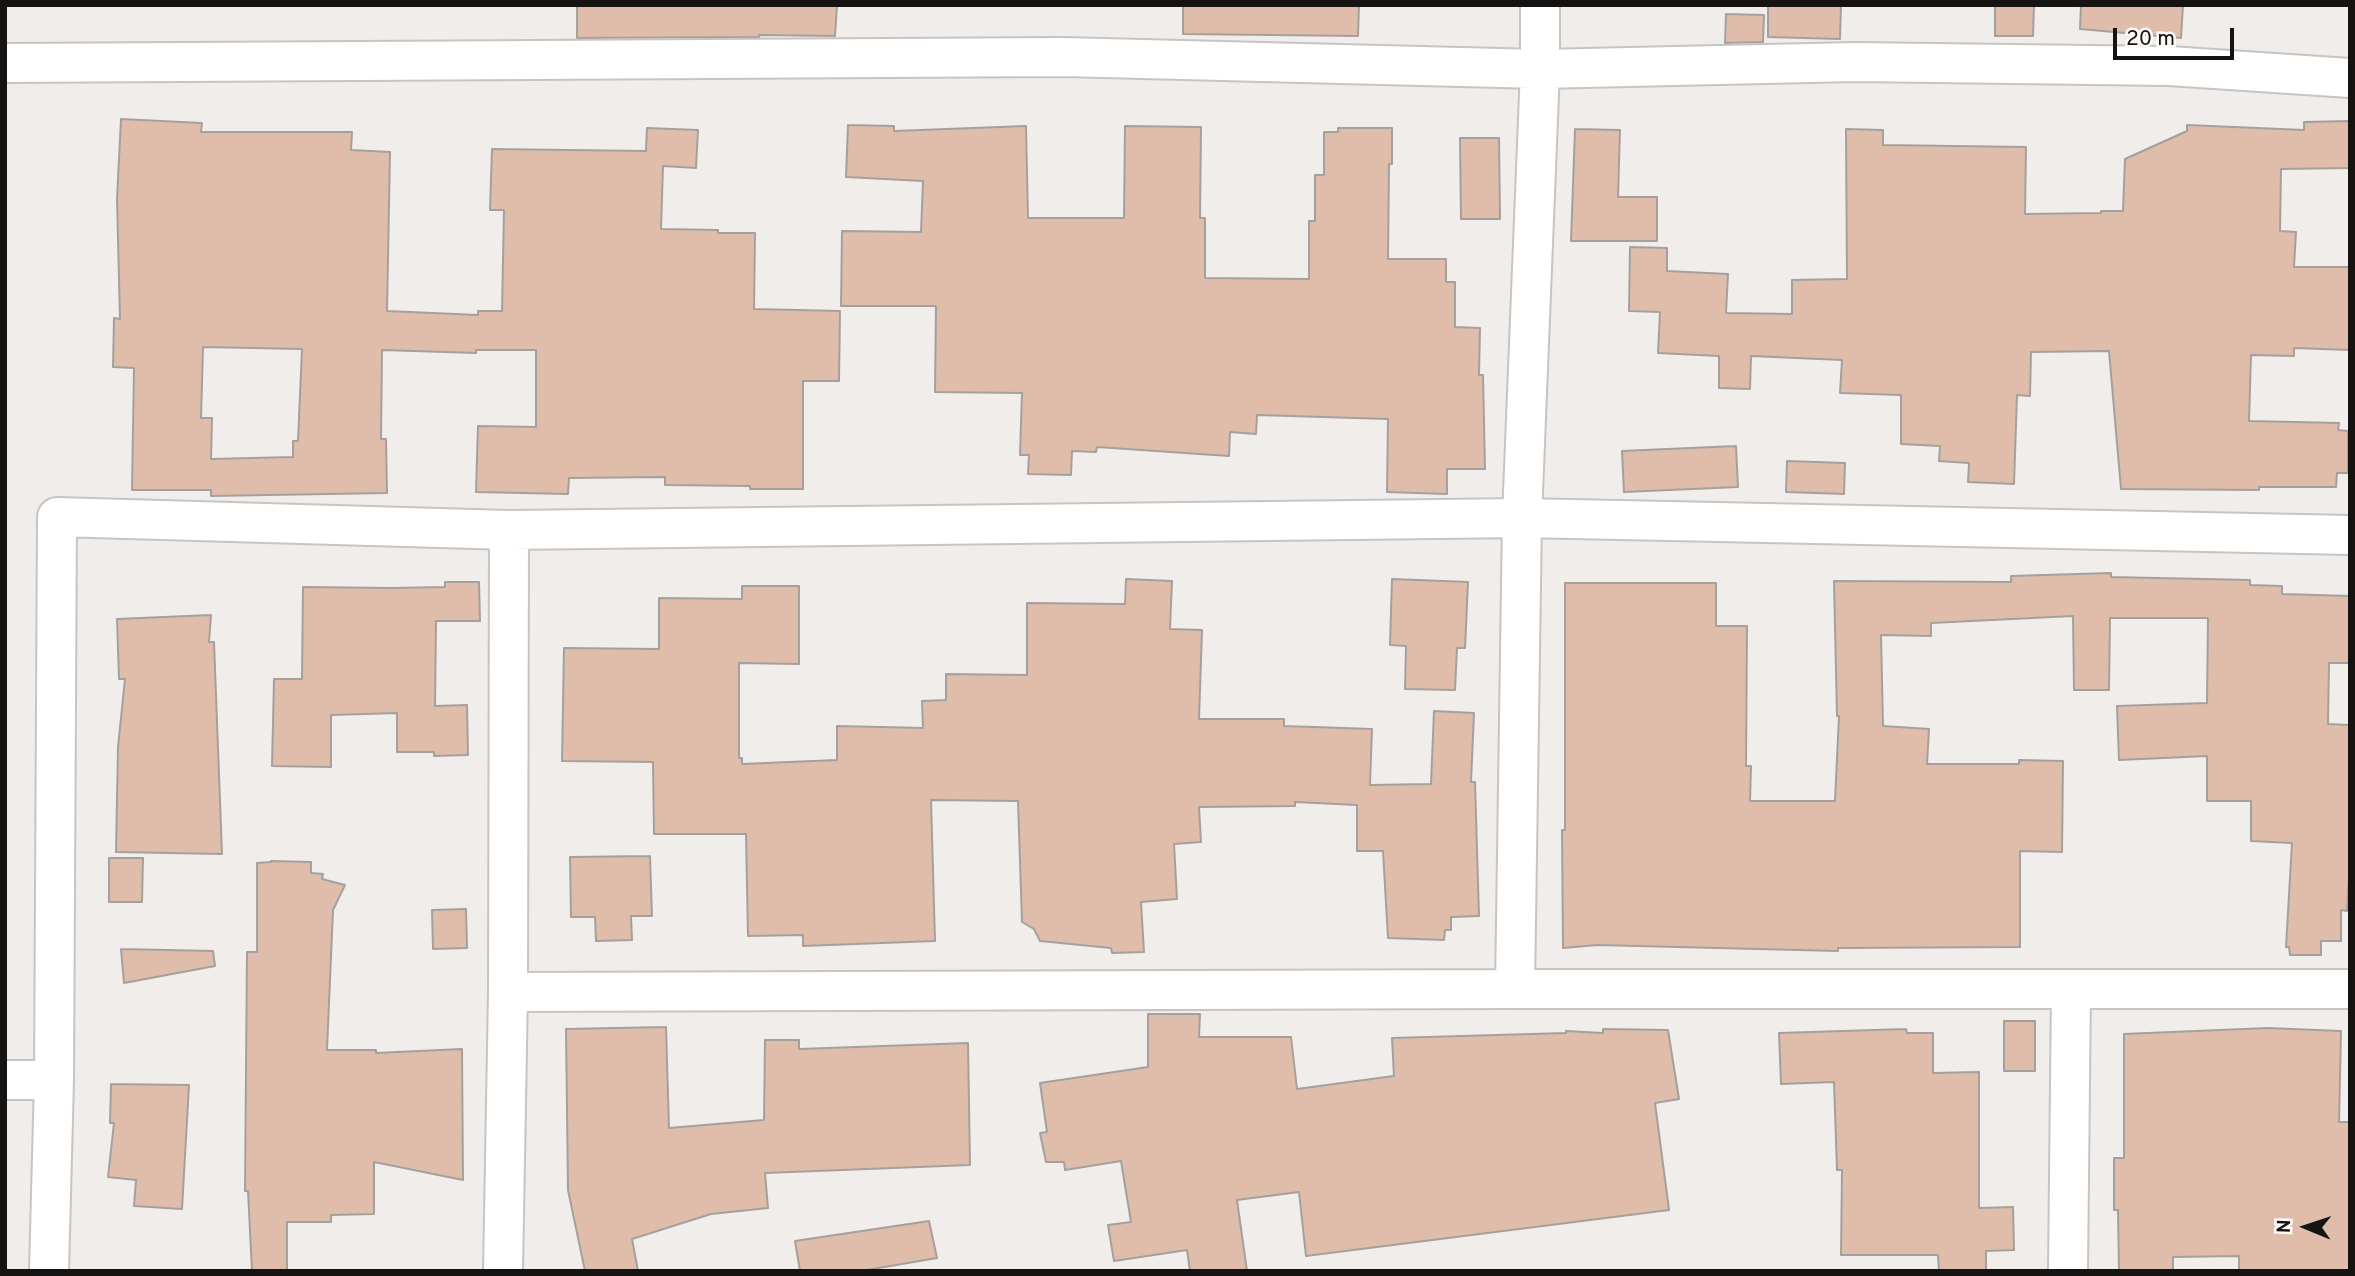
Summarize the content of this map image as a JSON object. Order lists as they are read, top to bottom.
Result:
{
  "scale_bar": "20 m",
  "north": "left"
}
